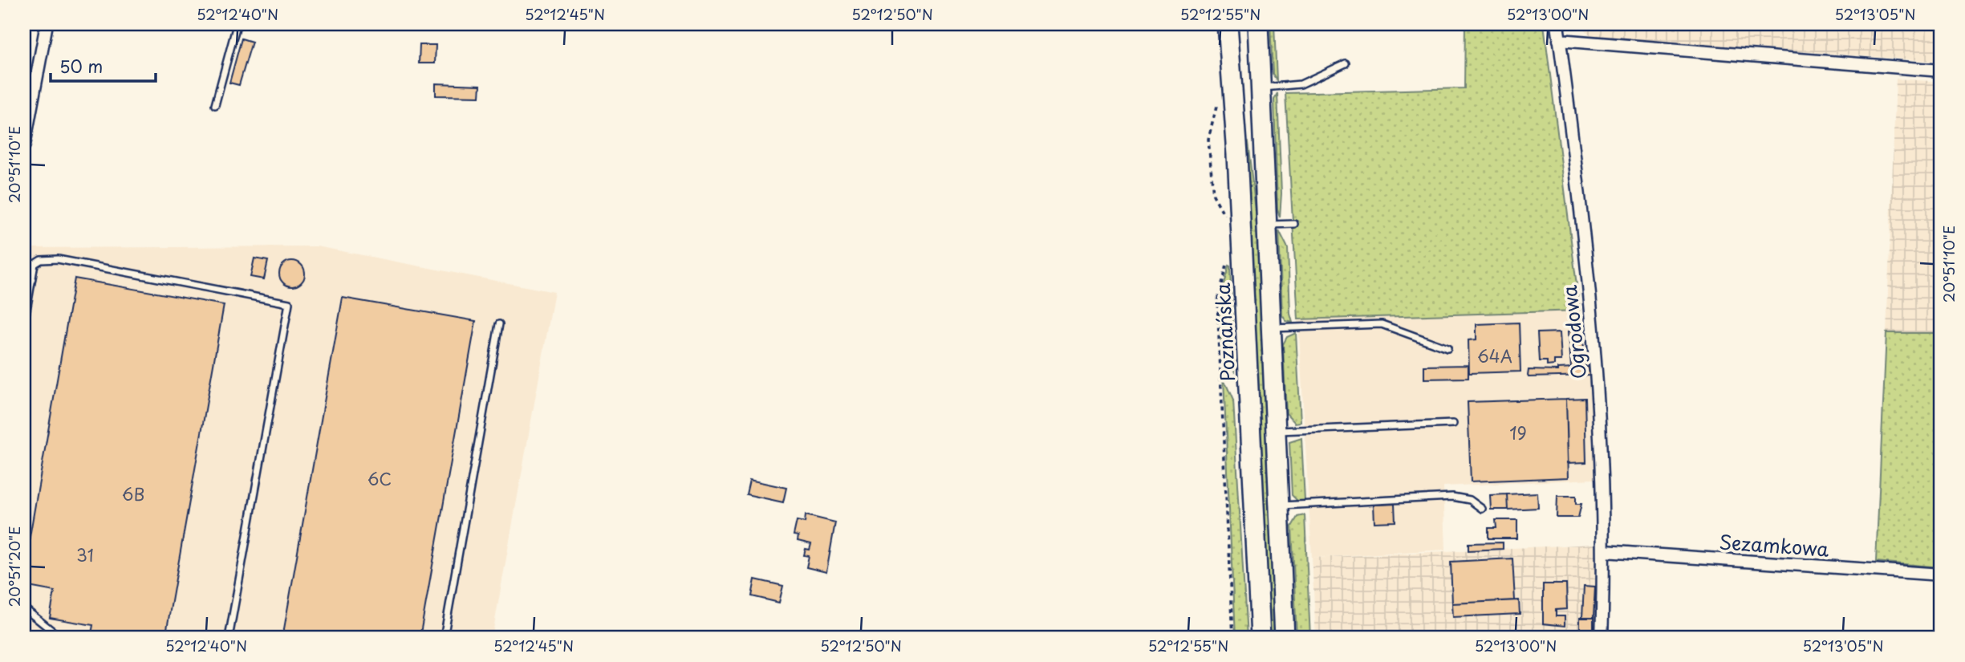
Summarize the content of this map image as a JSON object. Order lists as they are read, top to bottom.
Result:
{
  "streets": {
    "main road": ["Poznańska"],
    "street": ["Ogrodowa", "Sezamkowa"]
  },
  "crossings": [
    ["Ogrodowa", "Sezamkowa"]
  ],
  "house_numbers": [
    "64A",
    "19",
    "6C",
    "6B",
    "31"
  ],
  "scale_bar": "50 m",
  "coordinates": [
    "52°12'40\"N",
    "52°12'45\"N",
    "52°12'50\"N",
    "52°12'55\"N",
    "52°13'00\"N",
    "52°13'05\"N",
    "20°51'10\"E",
    "20°51'20\"E"
  ]
}
